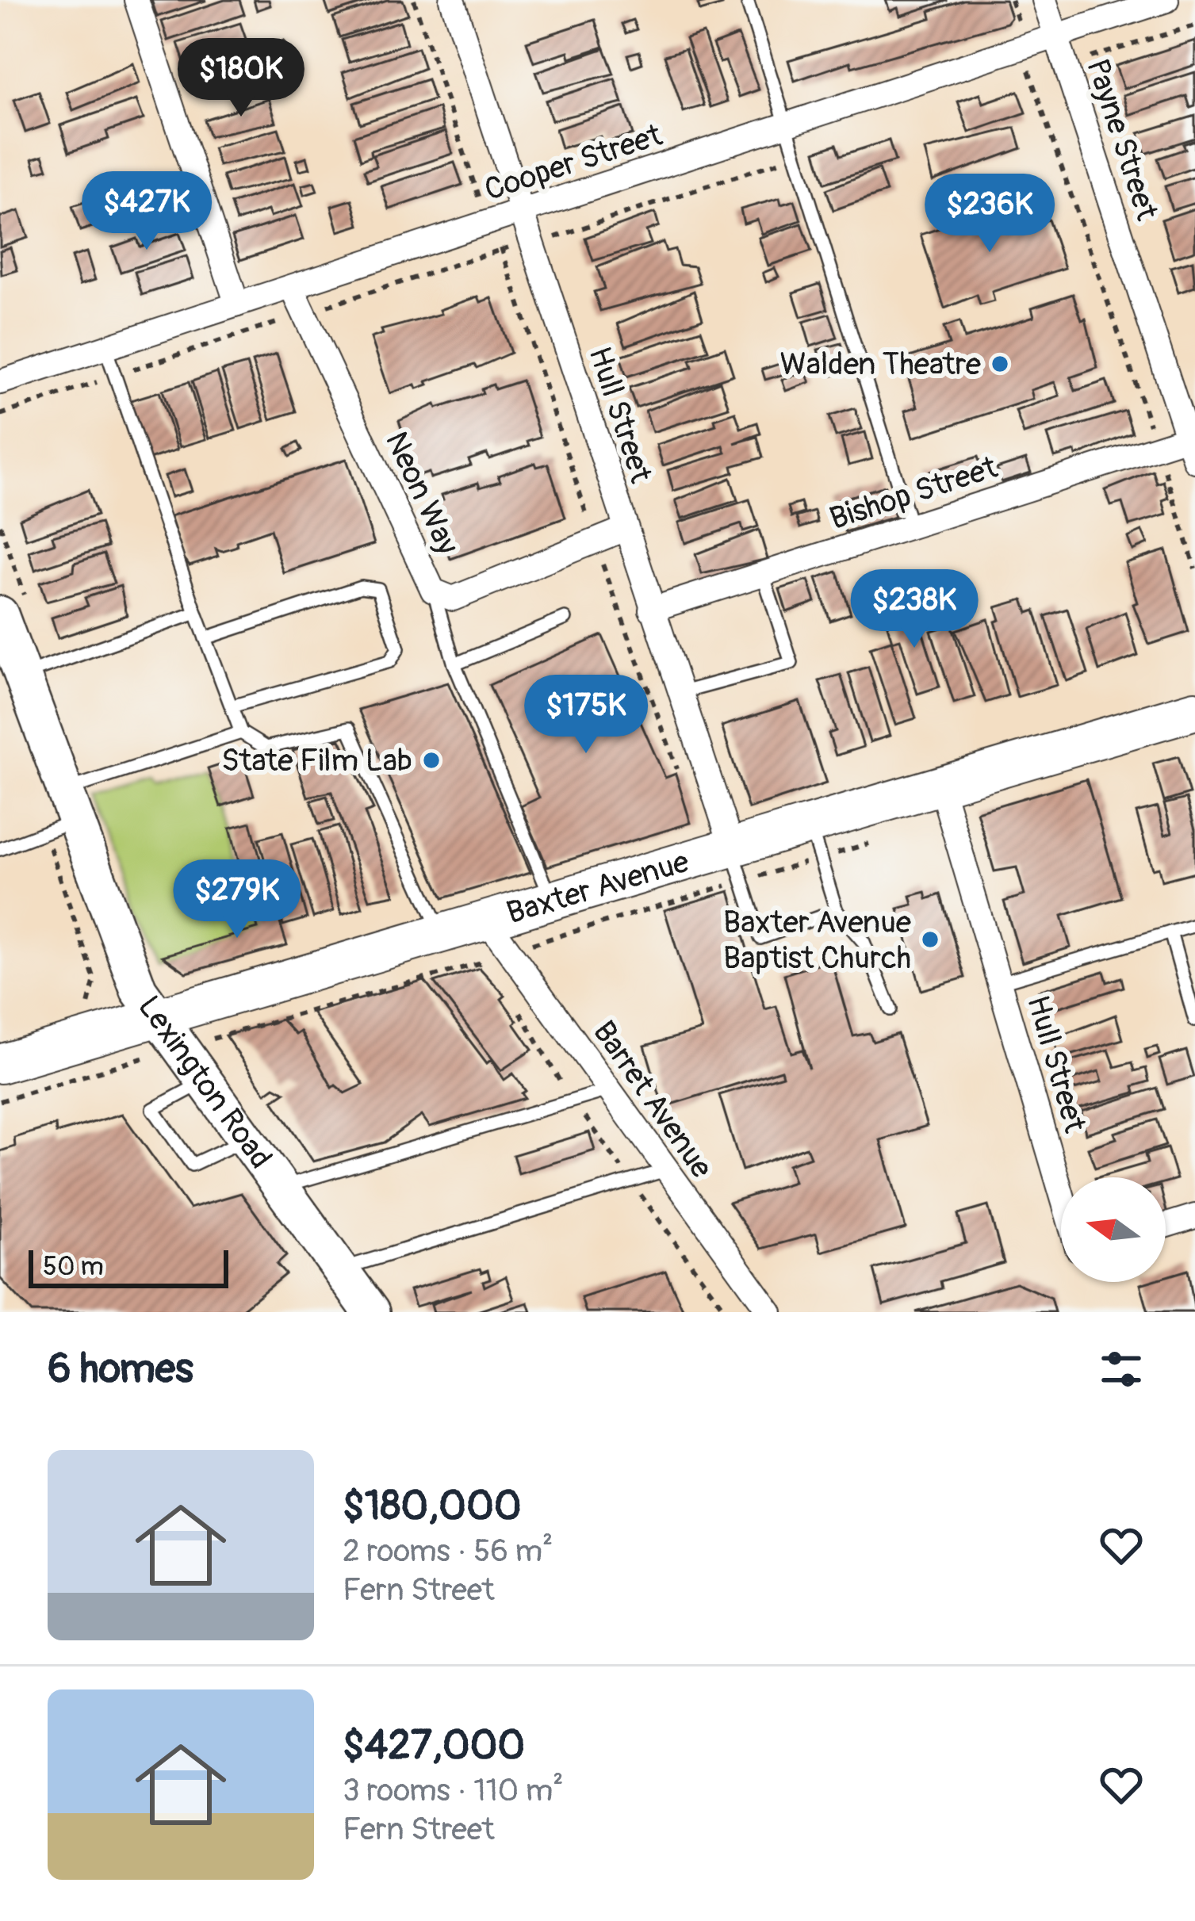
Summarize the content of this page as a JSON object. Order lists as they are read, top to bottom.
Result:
{
  "streets": {
    "main road": ["Baxter Avenue", "Lexington Road"],
    "street": [
      "Payne Street",
      "Cooper Street",
      "Hull Street",
      "Neon Way",
      "Bishop Street",
      "Barret Avenue"
    ]
  },
  "crossings": [
    ["Payne Street", "Cooper Street"],
    ["Payne Street", "Bishop Street"],
    ["Cooper Street", "Hull Street"],
    ["Cooper Street", "Neon Way"],
    ["Hull Street", "Neon Way"],
    ["Hull Street", "Bishop Street"],
    ["Hull Street", "Baxter Avenue"],
    ["Baxter Avenue", "Lexington Road"],
    ["Baxter Avenue", "Barret Avenue"]
  ],
  "places": ["Walden Theatre", "State Film Lab", "Baxter Avenue Baptist Church"],
  "scale_bar": "50 m",
  "north": "left",
  "page": {
    "price": [
      "$180K",
      "$427K",
      "$236K",
      "$238K",
      "$175K",
      "$279K"
    ],
    "scale": "50 m",
    "heading": "6 homes",
    "list": [
      {
        "name": "$180,000",
        "note": "2 rooms · 56 m² · Fern Street"
      },
      {
        "name": "$427,000",
        "note": "3 rooms · 110 m² · Fern Street"
      }
    ]
  }
}
